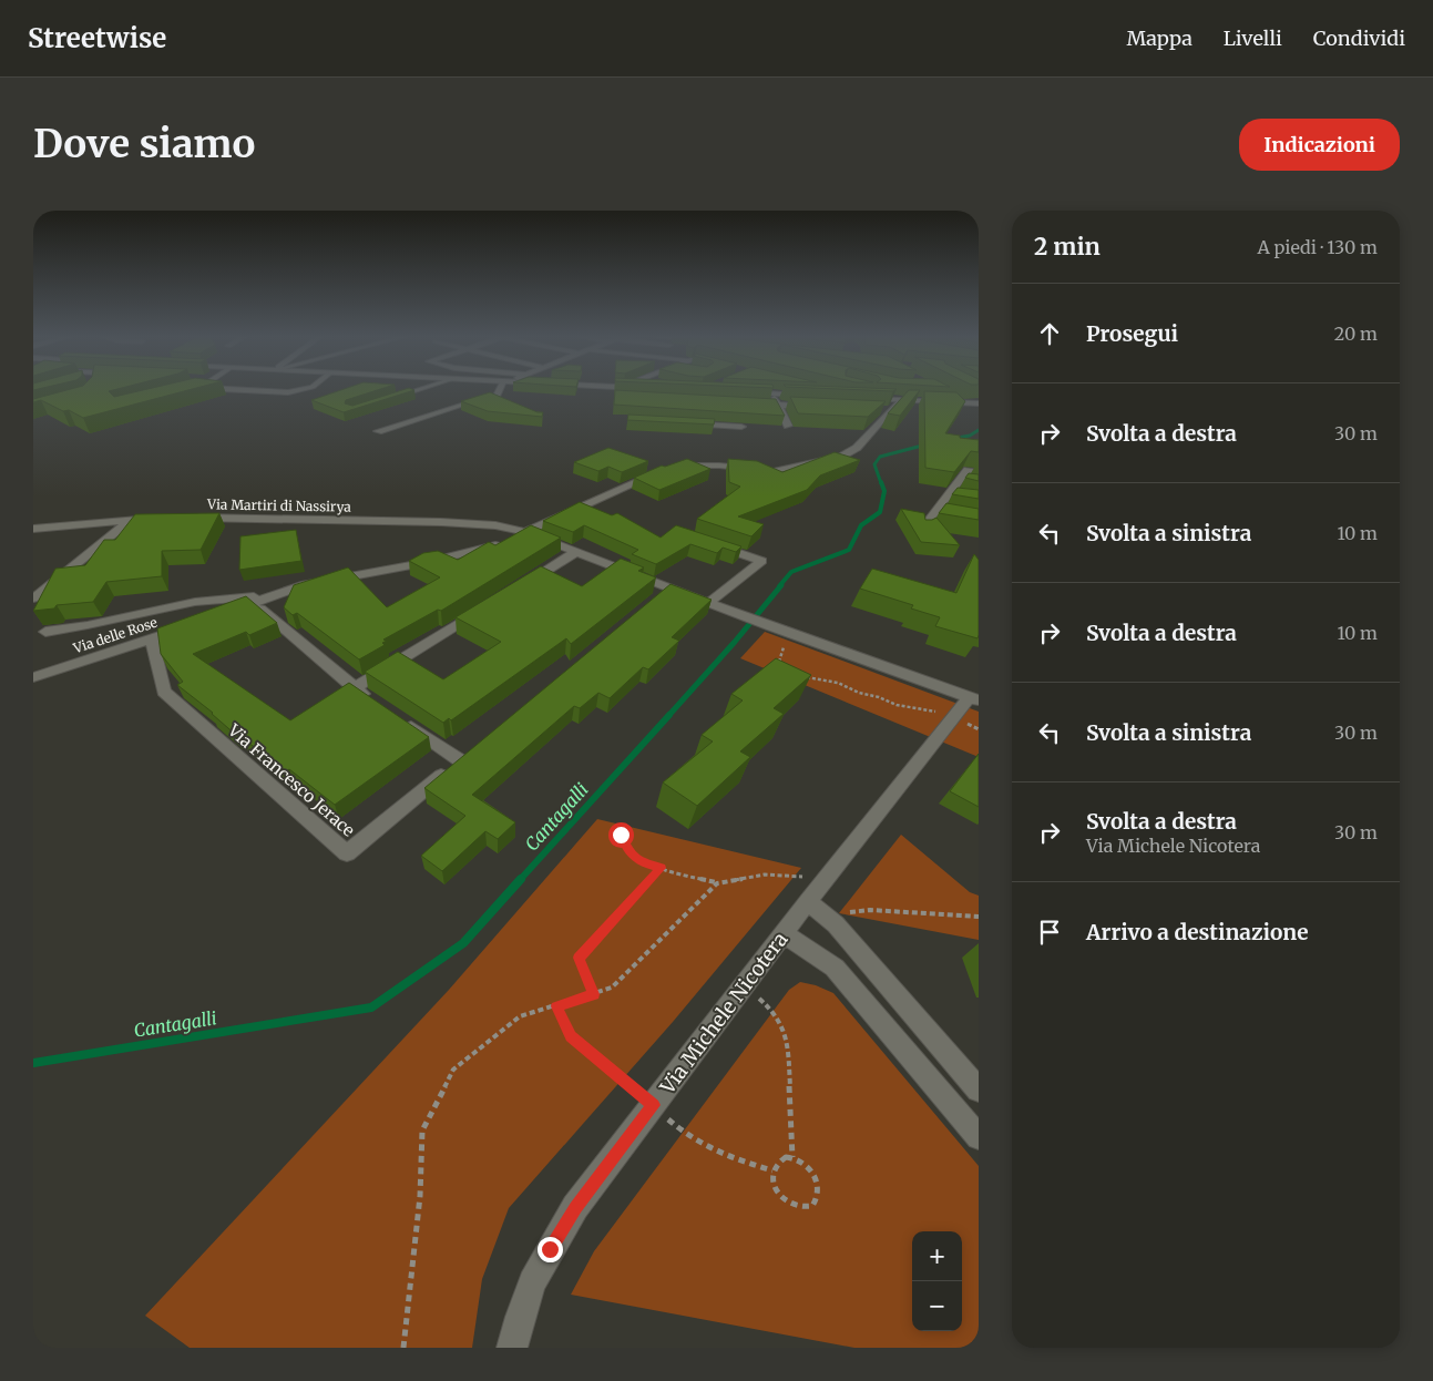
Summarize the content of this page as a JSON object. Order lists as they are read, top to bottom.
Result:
{
  "streets": {
    "street": [
      "Via Martiri di Nassirya",
      "Via delle Rose",
      "Via Francesco Jerace",
      "Via Michele Nicotera"
    ]
  },
  "crossings": [
    ["Via Martiri di Nassirya", "Via Michele Nicotera"],
    ["Via delle Rose", "Via Francesco Jerace"]
  ],
  "water": ["Cantagalli"],
  "page": {
    "header": "Streetwise",
    "nav": ["Mappa", "Livelli", "Condividi"],
    "buttons": "Indicazioni",
    "title": "Dove siamo",
    "heading": ["2 min", "A piedi · 130 m"],
    "list": [
      ["Prosegui", "20 m"],
      ["Svolta a destra", "30 m"],
      ["Svolta a sinistra", "10 m"],
      ["Svolta a destra", "10 m"],
      ["Svolta a sinistra", "30 m"],
      ["Svolta a destra", "Via Michele Nicotera", "30 m"],
      "Arrivo a destinazione"
    ],
    "map_buttons": ["+", "−"]
  }
}
